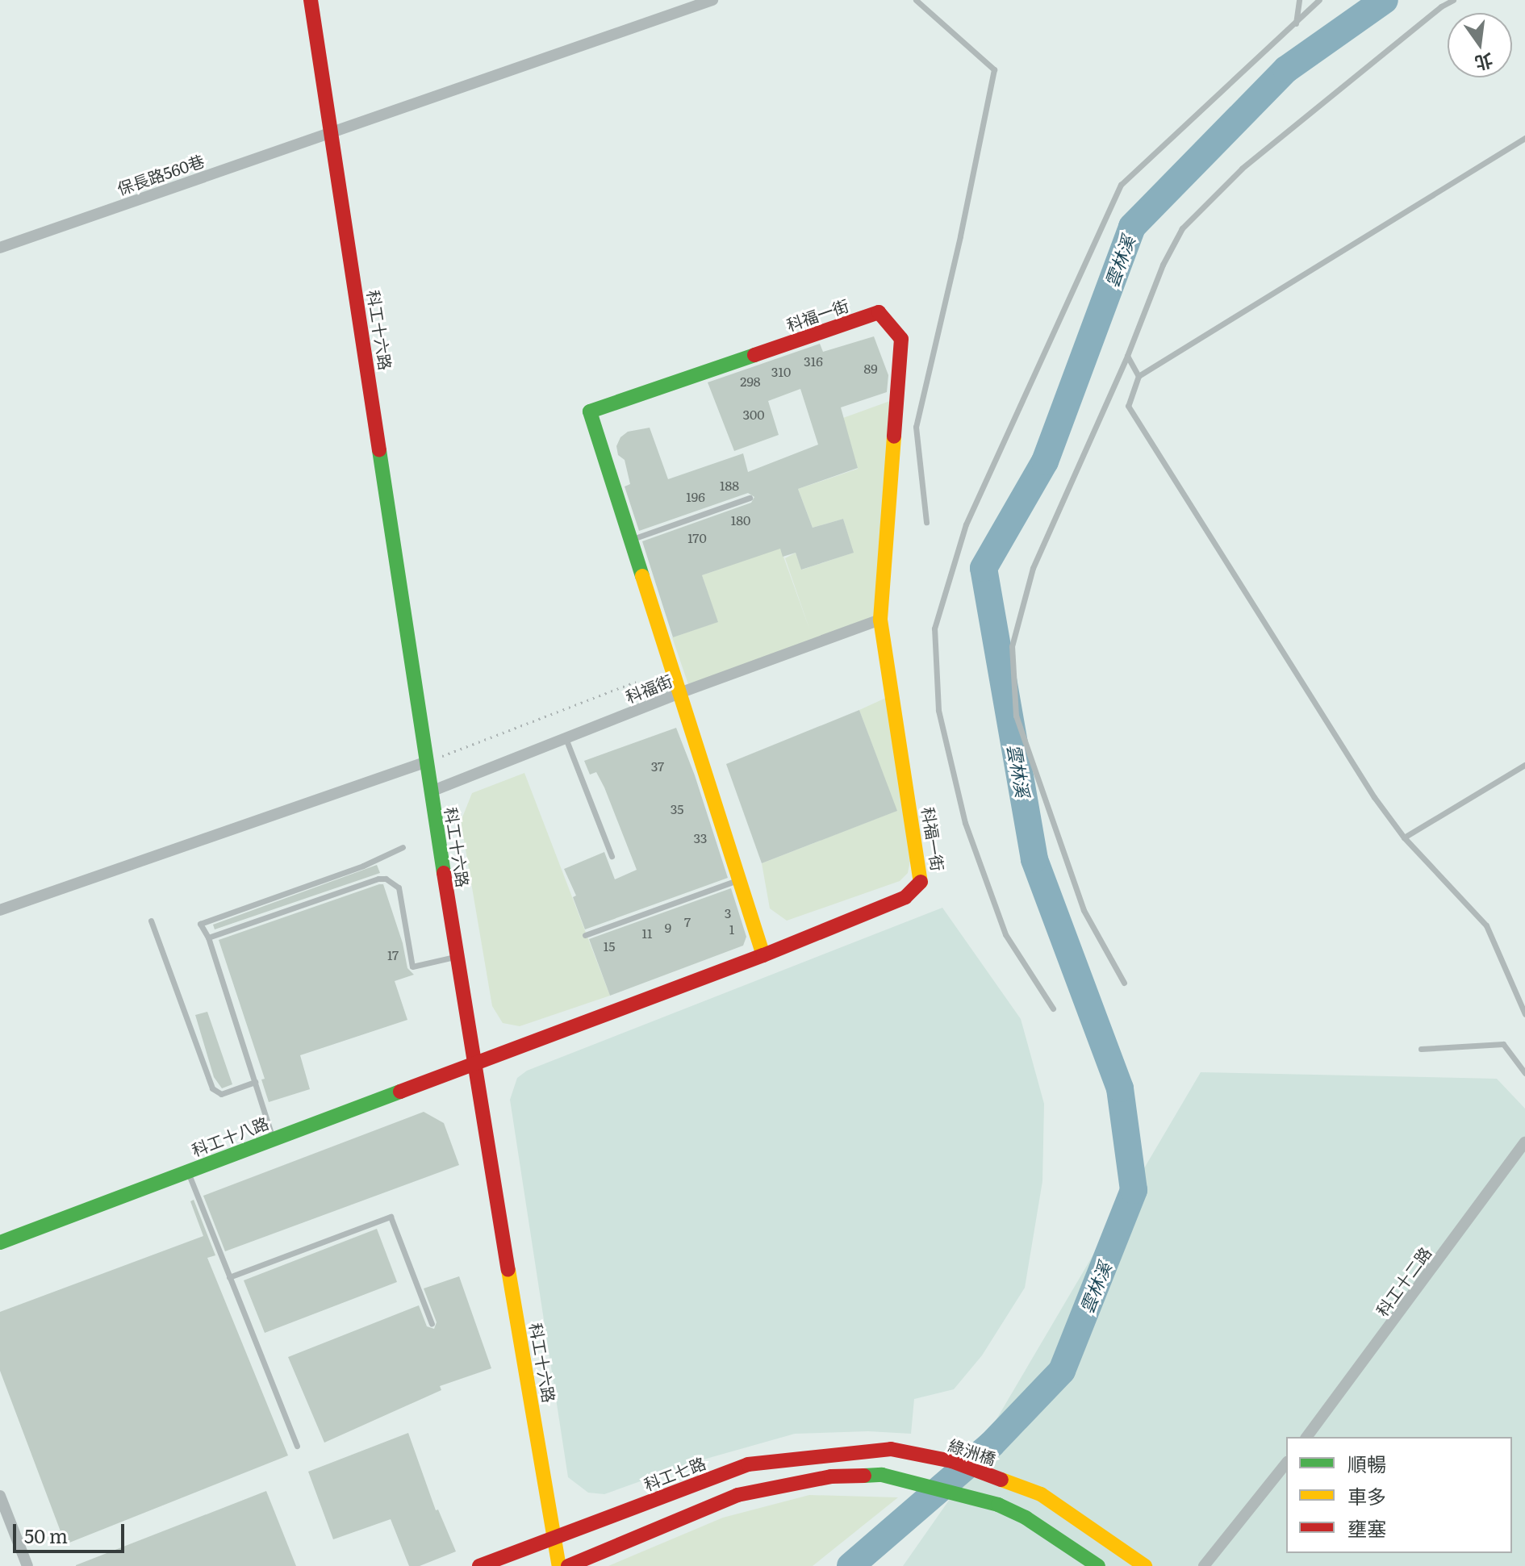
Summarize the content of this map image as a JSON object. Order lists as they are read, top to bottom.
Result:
{
  "streets": {
    "street": [
      "保長路560巷",
      "科福一街",
      "科工十六路",
      "科福街",
      "科工十八路",
      "科工十二路",
      "綠洲橋",
      "科工七路"
    ]
  },
  "crossings": [
    ["保長路560巷", "科工十六路"],
    ["科福一街", "科工十六路"],
    ["科福一街", "科福街"],
    ["科福一街", "科工十八路"],
    ["科工十六路", "科福街"],
    ["科工十六路", "科工十八路"],
    ["科工十六路", "科工七路"],
    ["綠洲橋", "科工七路"]
  ],
  "water": ["雲林溪"],
  "house_numbers": [
    "316",
    "89",
    "310",
    "298",
    "300",
    "188",
    "196",
    "180",
    "170",
    "37",
    "35",
    "33",
    "3",
    "7",
    "9",
    "1",
    "11",
    "15",
    "17"
  ],
  "legend": ["順暢", "車多", "壅塞"],
  "scale_bar": "50 m",
  "north": "bottom"
}
